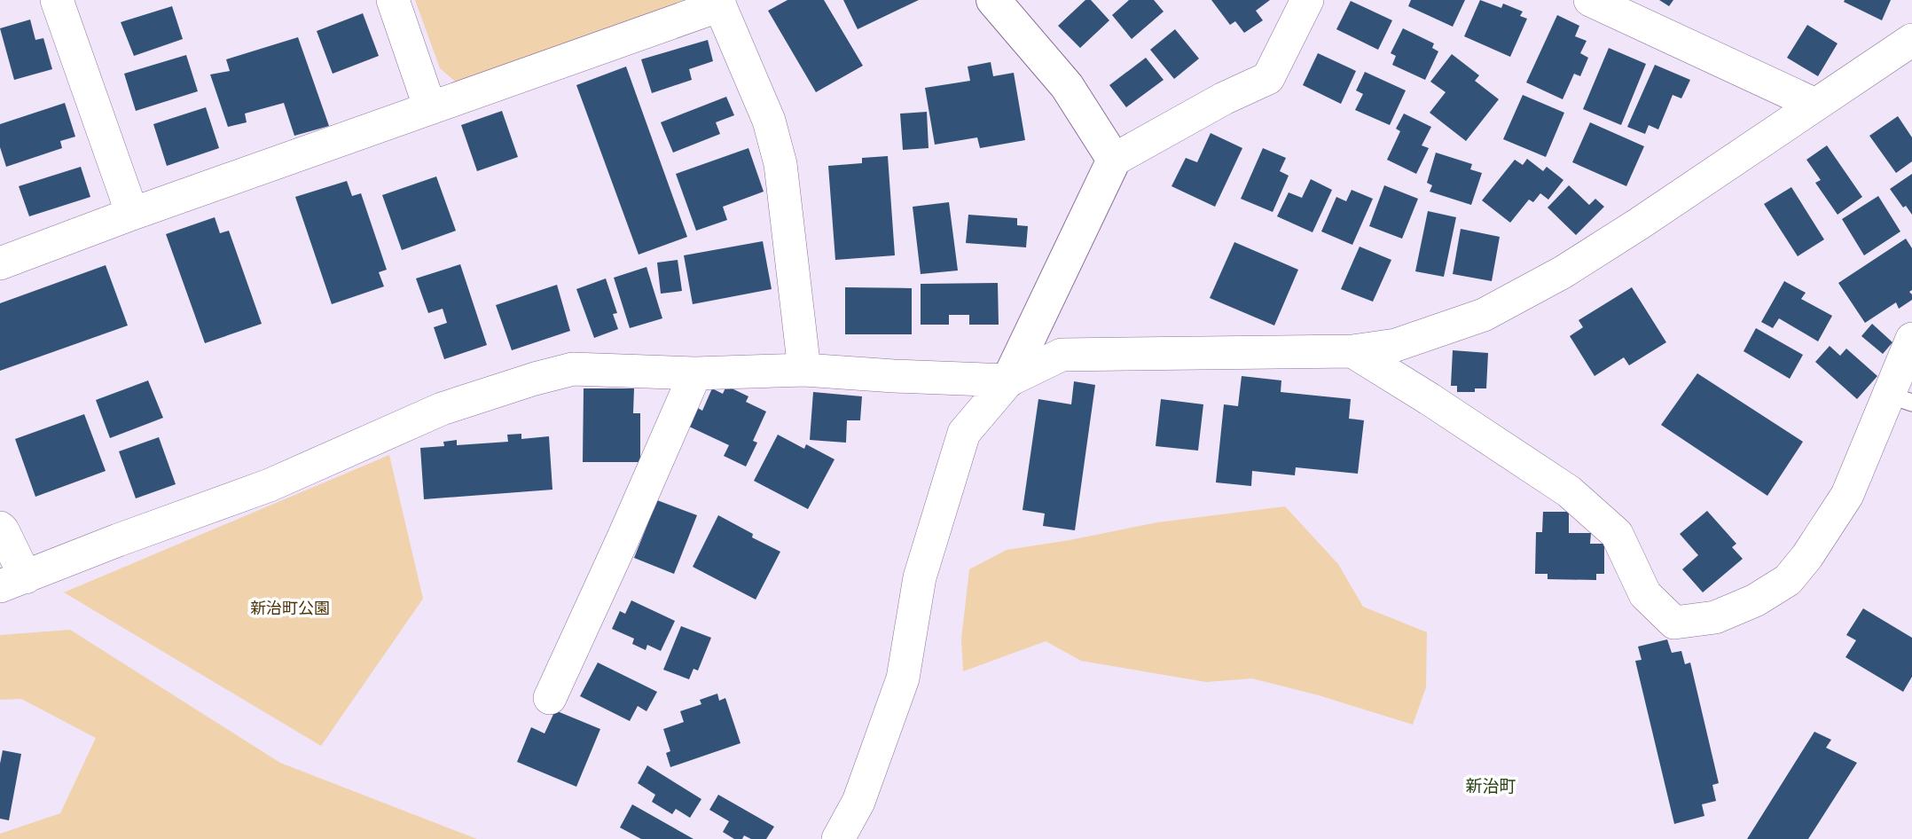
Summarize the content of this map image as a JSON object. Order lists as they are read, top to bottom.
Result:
{
  "districts": ["新治町"],
  "parks": ["新治町公園"]
}
